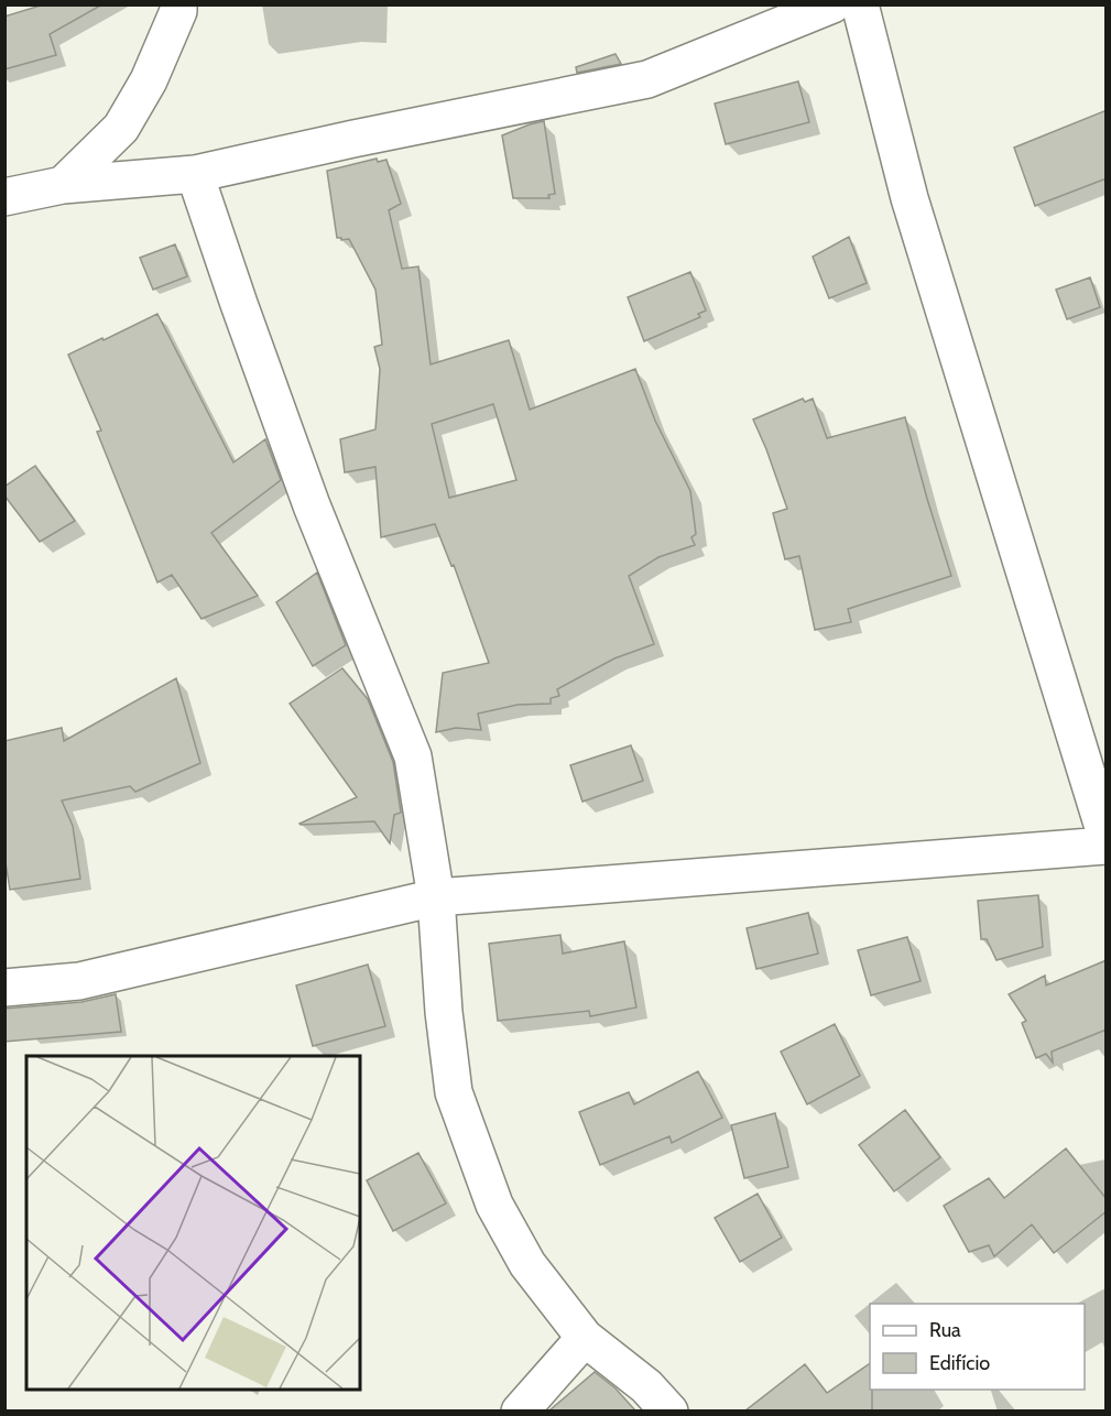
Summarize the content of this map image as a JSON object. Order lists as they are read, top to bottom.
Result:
{
  "legend": ["Rua", "Edifício"]
}
